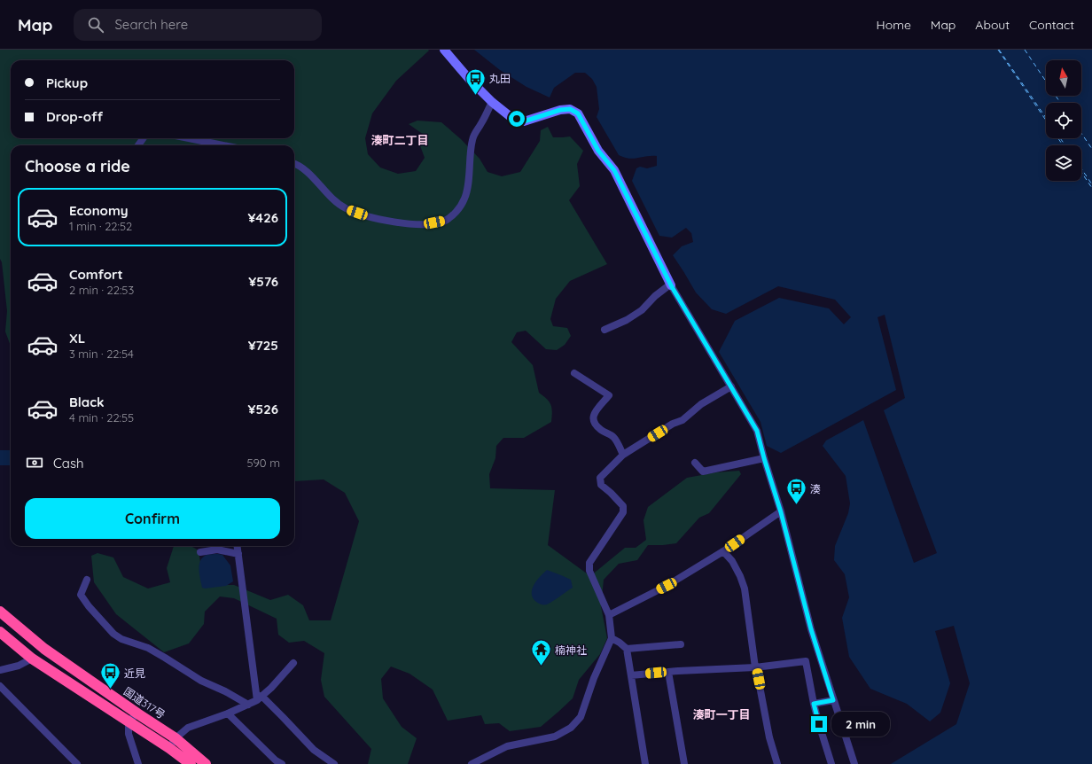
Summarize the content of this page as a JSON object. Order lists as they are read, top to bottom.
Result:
{
  "streets": {
    "highway": ["国道317号"]
  },
  "districts": ["湊町二丁目", "湊町一丁目"],
  "places": {
    "bus stop": ["丸田", "湊", "近見"],
    "temple": ["楠神社"]
  },
  "north": "top",
  "page": {
    "header": "Map",
    "search": "Search here",
    "nav": [
      "Home",
      "Map",
      "About",
      "Contact"
    ],
    "banner": ["Pickup", "Drop-off"],
    "heading": "Choose a ride",
    "list": [
      {
        "name": "Economy",
        "note": "1 min · 22:52",
        "value": "¥426"
      },
      {
        "name": "Comfort",
        "note": "2 min · 22:53",
        "value": "¥576"
      },
      {
        "name": "XL",
        "note": "3 min · 22:54",
        "value": "¥725"
      },
      {
        "name": "Black",
        "note": "4 min · 22:55",
        "value": "¥526"
      }
    ],
    "pay": ["Cash", "590 m"],
    "buttons": "Confirm",
    "bubble": "2 min"
  }
}
